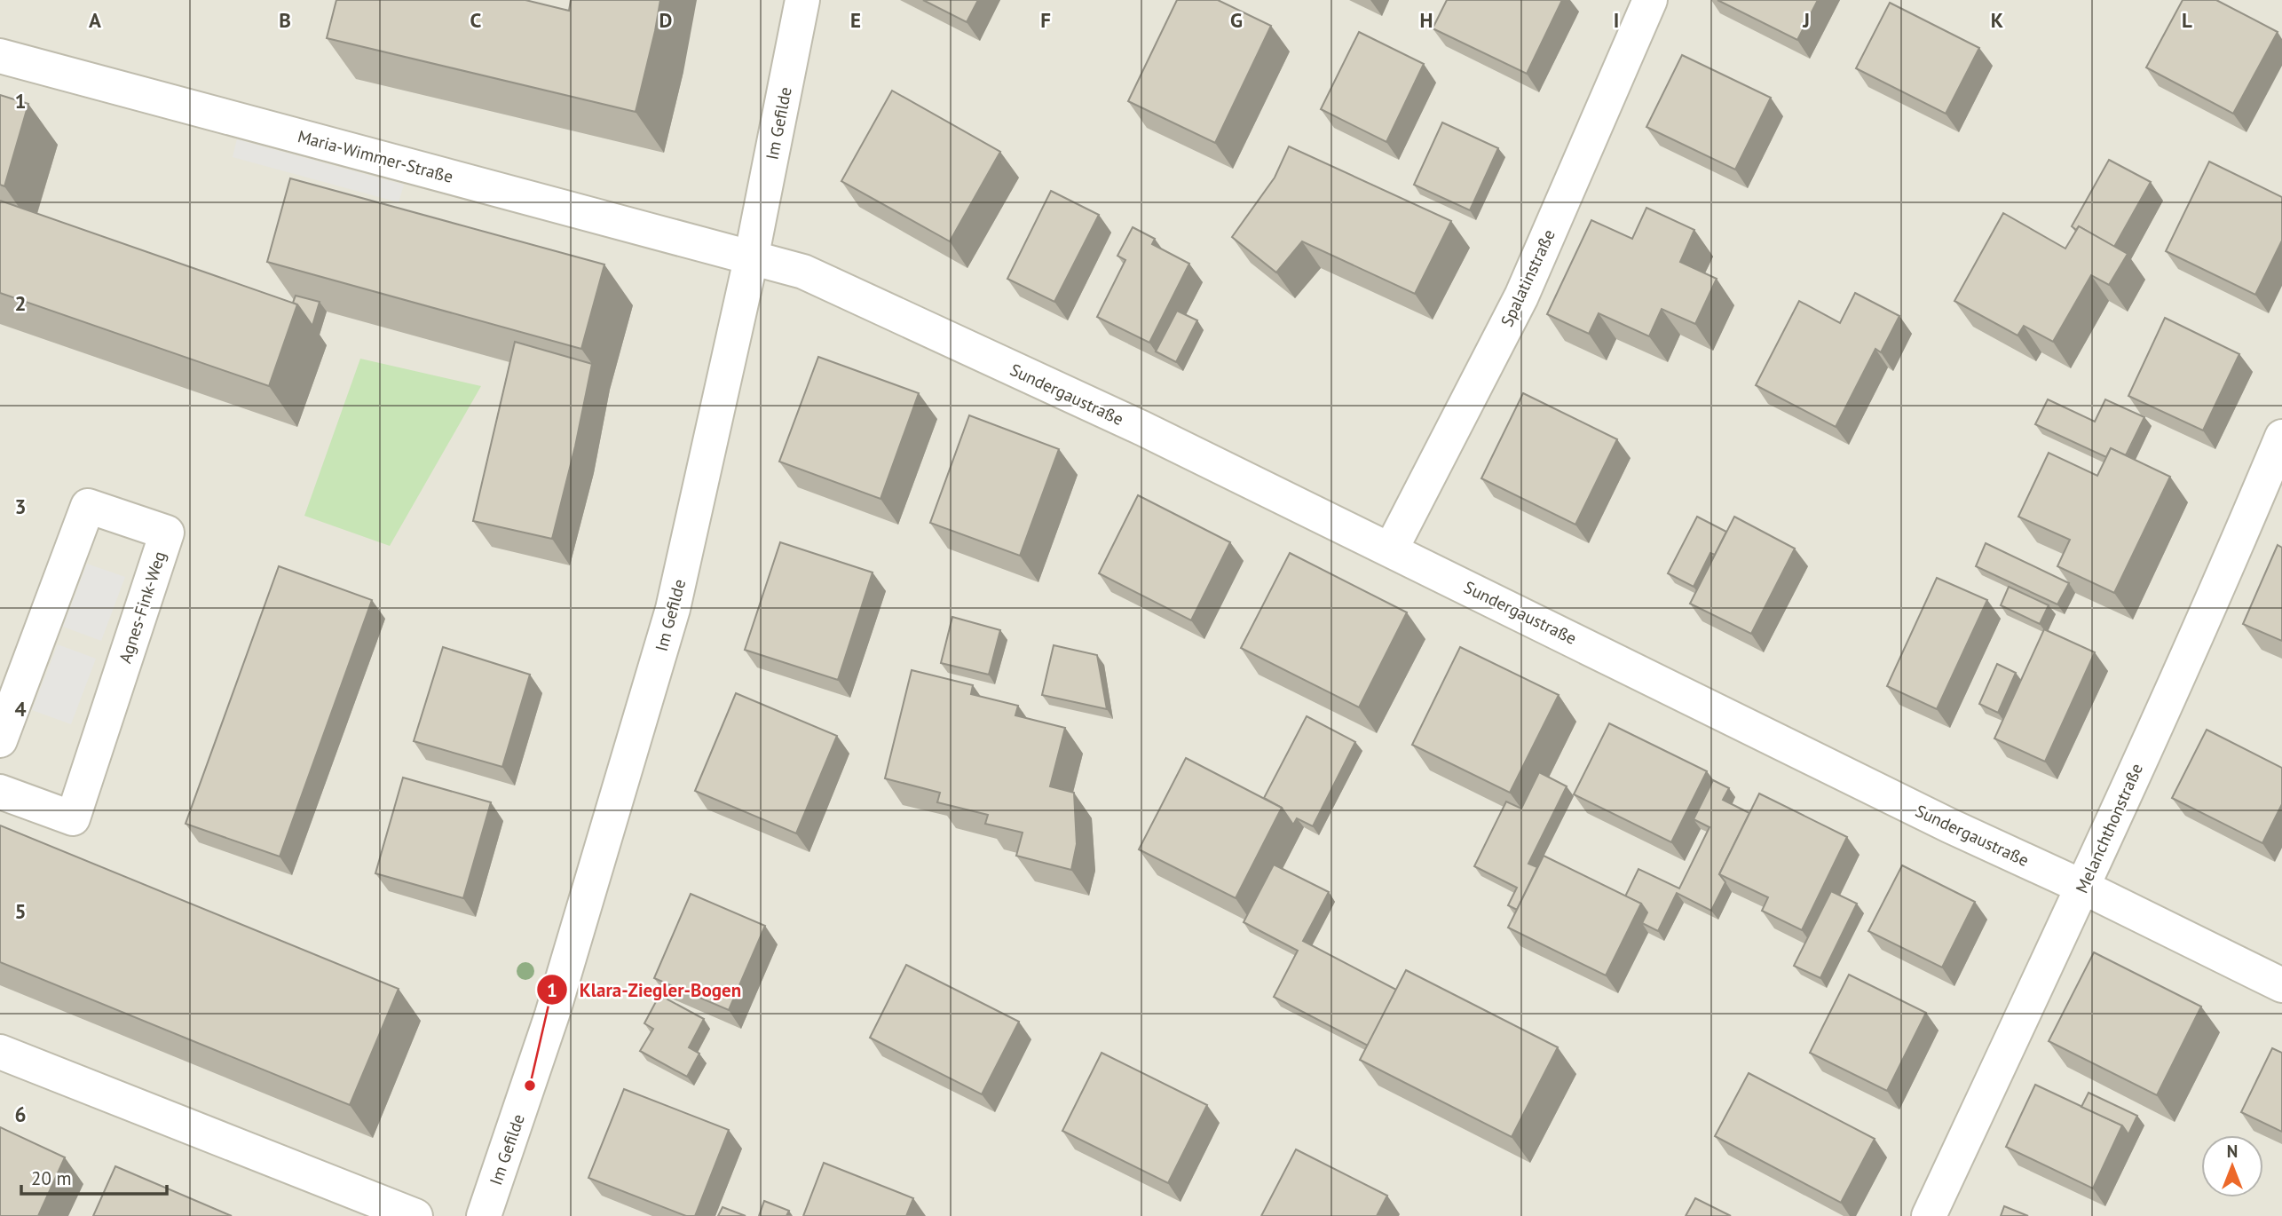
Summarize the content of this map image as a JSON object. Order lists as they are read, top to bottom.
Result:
{
  "streets": {
    "street": [
      "Im Gefilde",
      "Maria-Wimmer-Straße",
      "Spalatinstraße",
      "Sundergaustraße",
      "Agnes-Fink-Weg",
      "Melanchthonstraße"
    ]
  },
  "crossings": [
    ["Im Gefilde", "Maria-Wimmer-Straße"],
    ["Im Gefilde", "Sundergaustraße"],
    ["Maria-Wimmer-Straße", "Sundergaustraße"],
    ["Spalatinstraße", "Sundergaustraße"],
    ["Sundergaustraße", "Melanchthonstraße"]
  ],
  "places": ["Klara-Ziegler-Bogen"],
  "scale_bar": "20 m",
  "north": "top",
  "grid": {
    "columns": [
      "A",
      "B",
      "C",
      "D",
      "E",
      "F",
      "G",
      "H",
      "I",
      "J",
      "K",
      "L"
    ],
    "rows": [
      "1",
      "2",
      "3",
      "4",
      "5",
      "6"
    ]
  }
}
